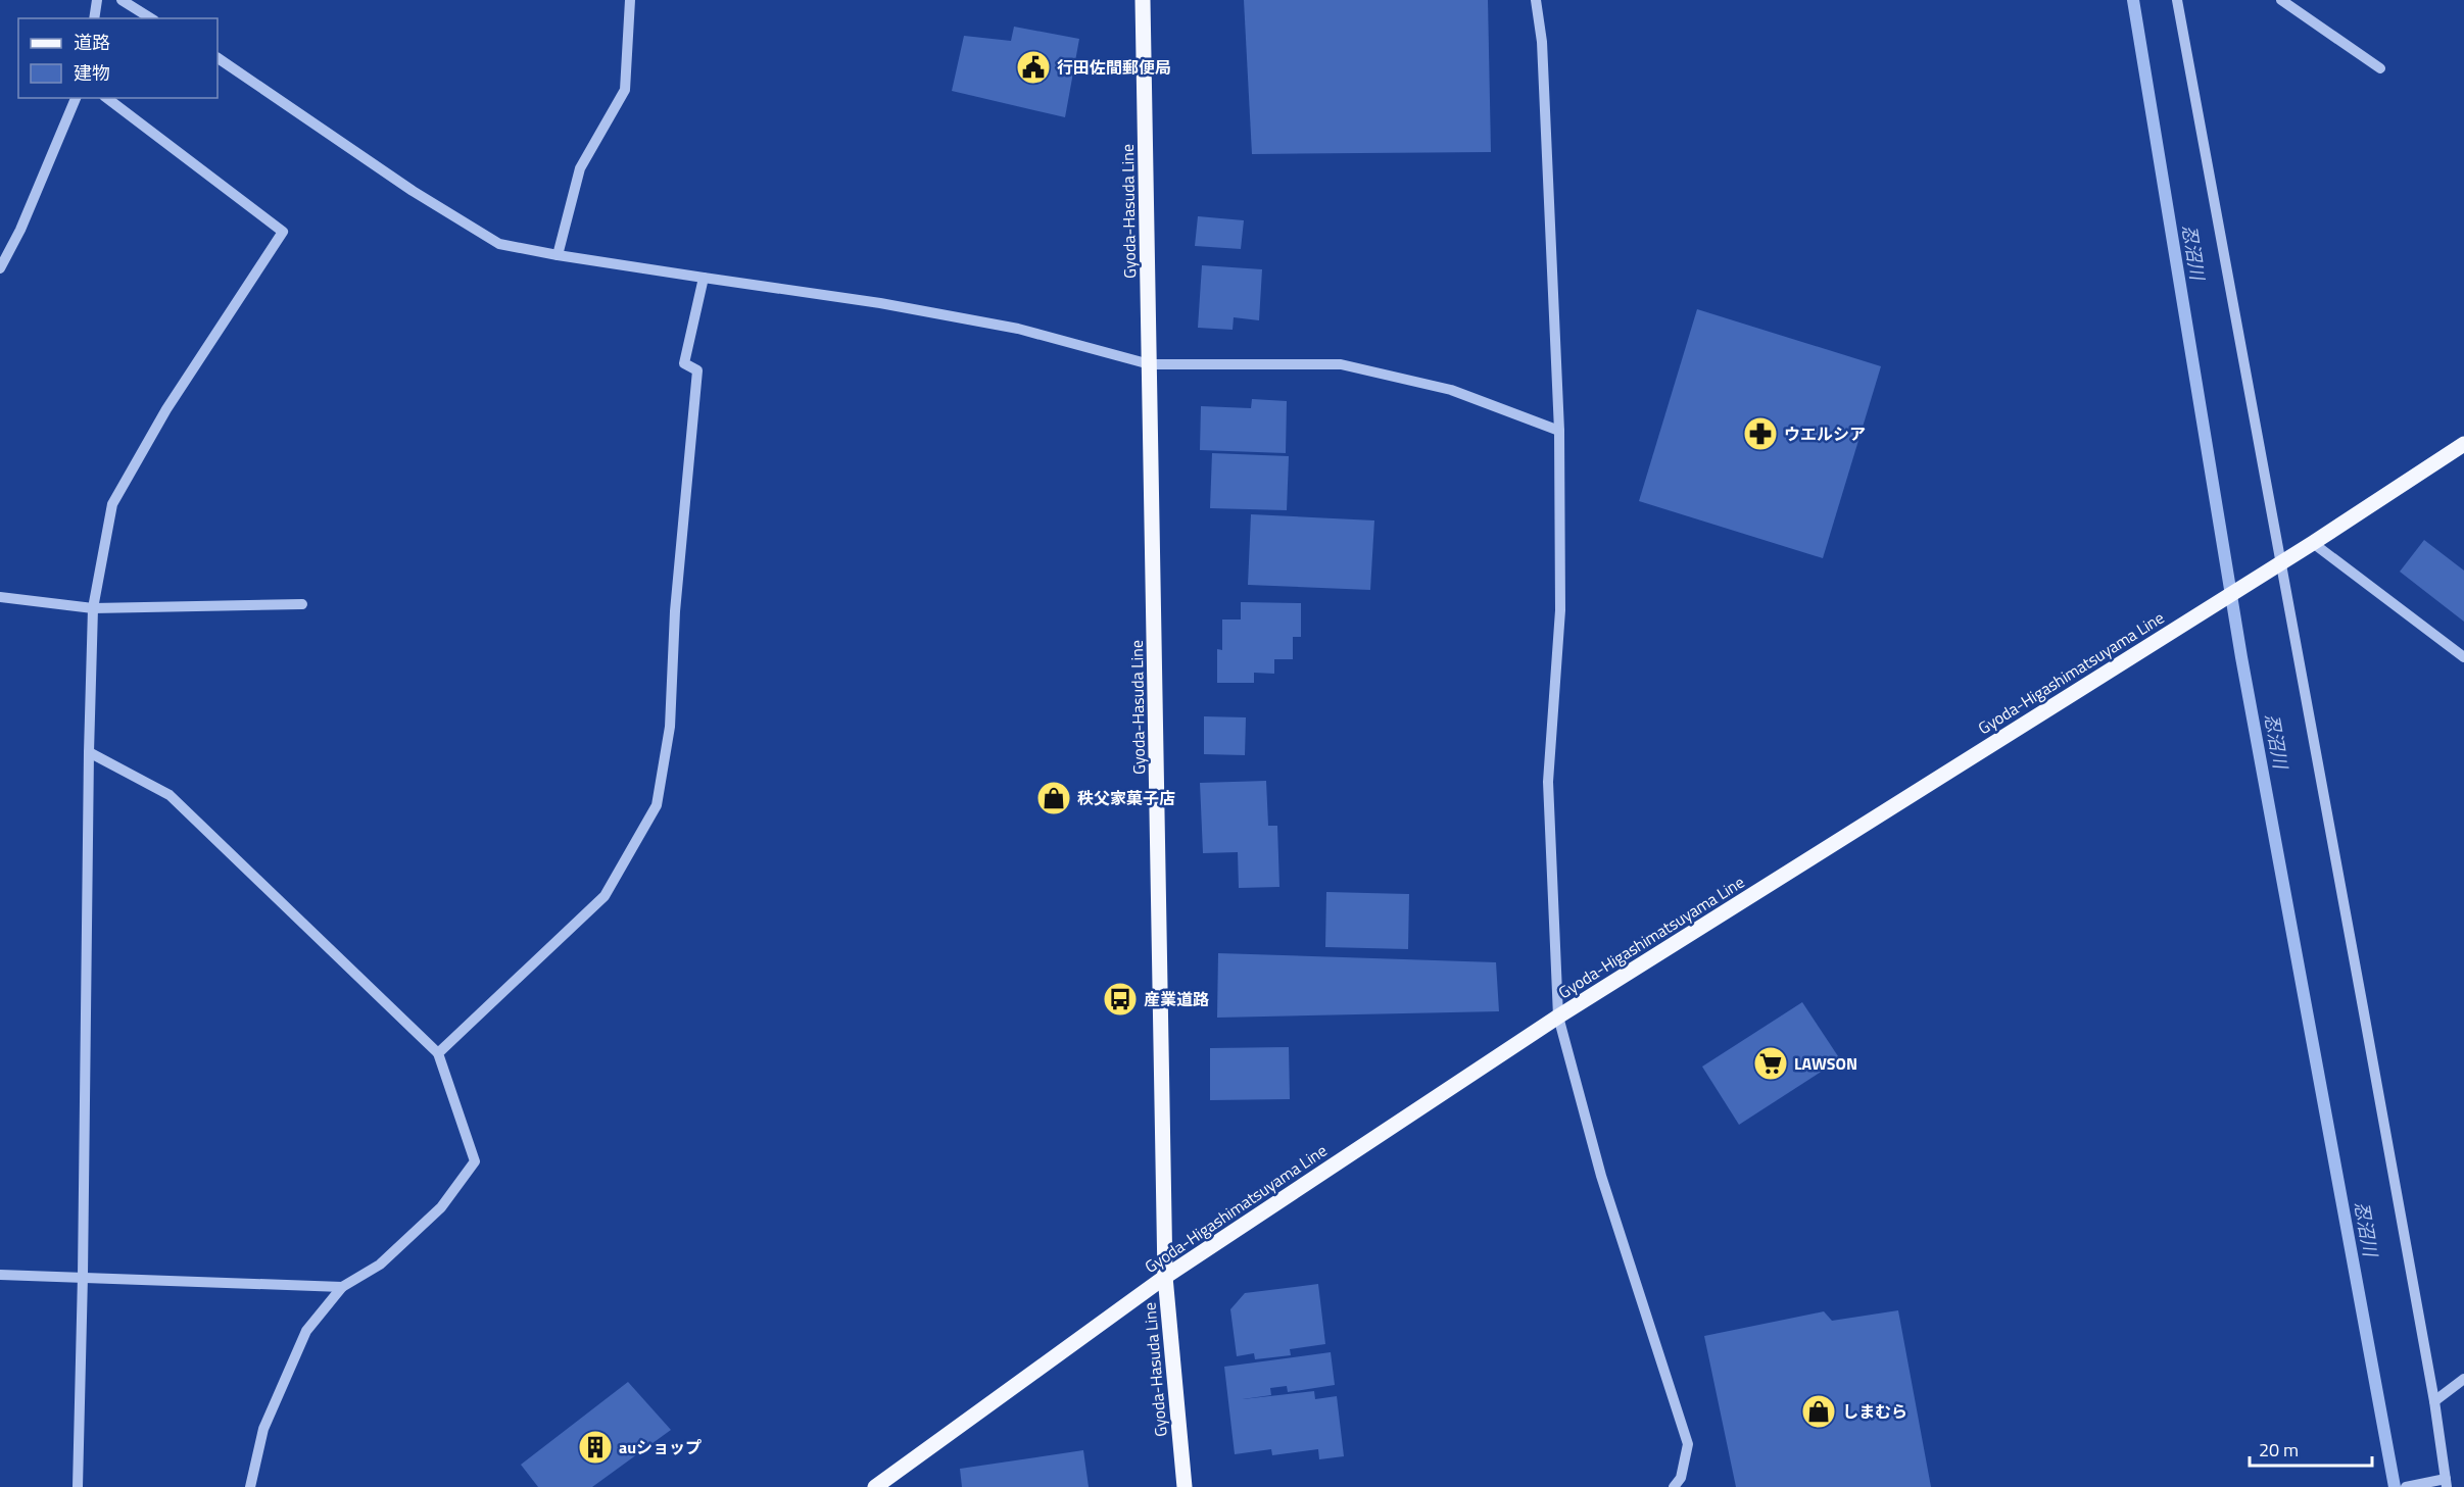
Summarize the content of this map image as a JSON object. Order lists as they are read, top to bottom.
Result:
{
  "streets": {
    "main road": ["Gyoda-Hasuda Line", "Gyoda-Higashimatsuyama Line"]
  },
  "crossings": [
    ["Gyoda-Hasuda Line", "Gyoda-Higashimatsuyama Line"]
  ],
  "water": ["忍沼川"],
  "places": {
    "public building": ["行田佐間郵便局"],
    "pharmacy": ["ウエルシア"],
    "shop": ["秩父家菓子店", "しまむら"],
    "bus stop": ["産業道路"],
    "supermarket": ["LAWSON"],
    "building": ["auショップ"]
  },
  "legend": ["道路", "建物"],
  "scale_bar": "20 m"
}
